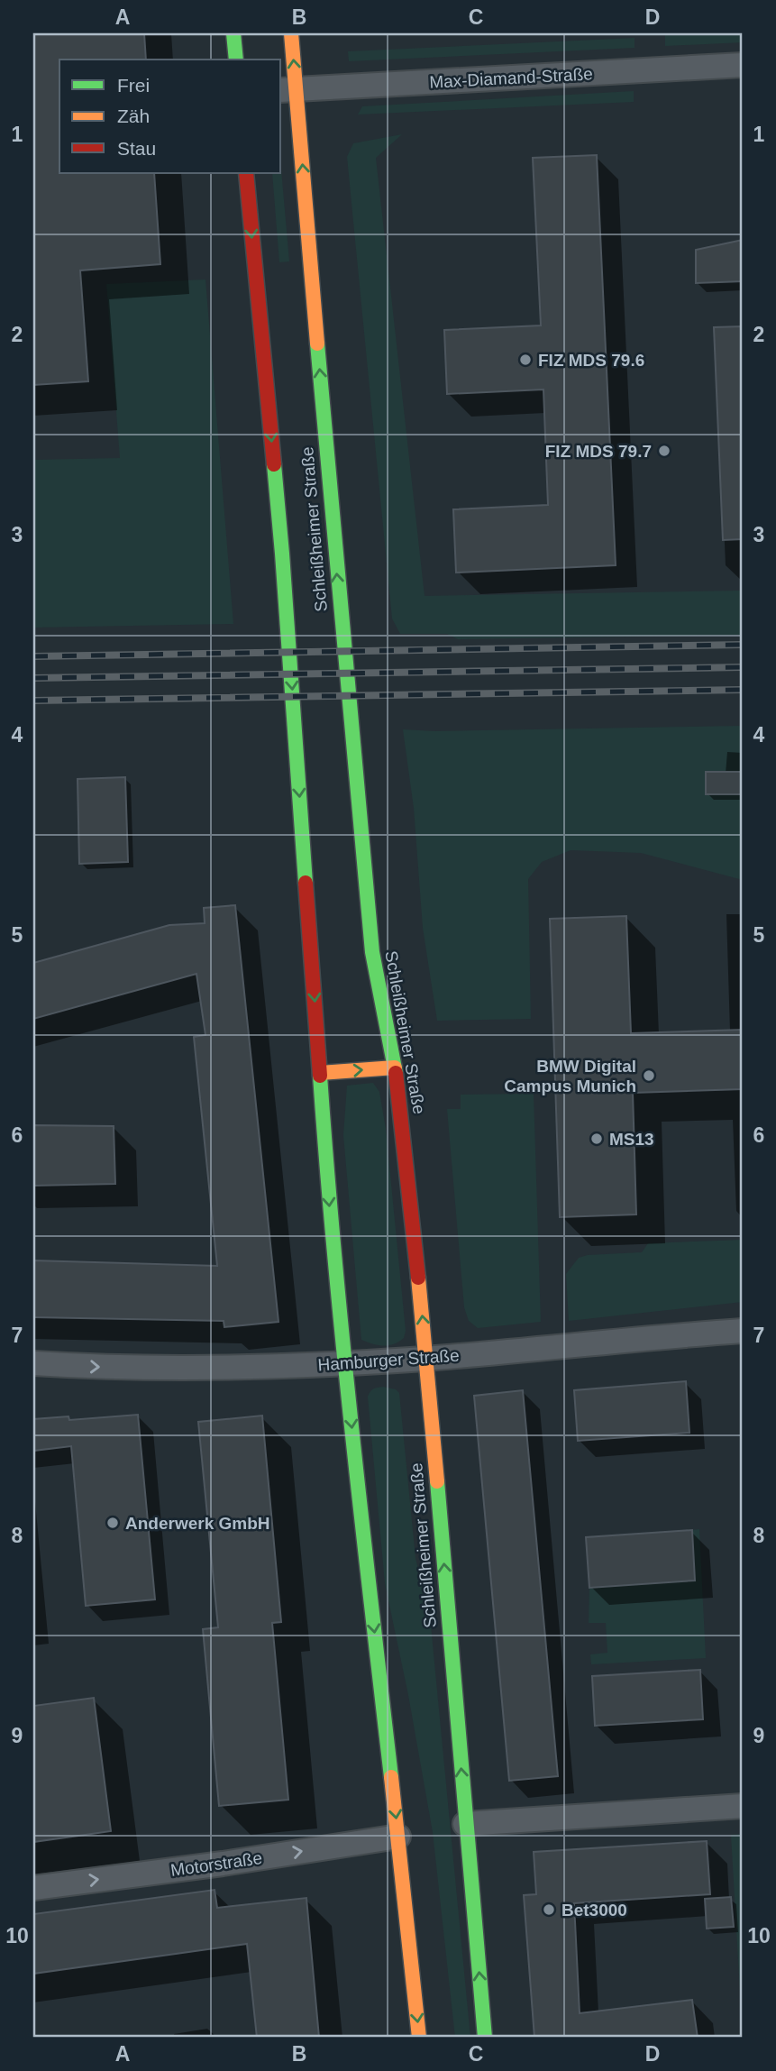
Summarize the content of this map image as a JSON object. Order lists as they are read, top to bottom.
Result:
{
  "streets": {
    "main road": ["Schleißheimer Straße"],
    "street": ["Max-Diamand-Straße", "Hamburger Straße", "Motorstraße"]
  },
  "crossings": [
    ["Max-Diamand-Straße", "Schleißheimer Straße"],
    ["Schleißheimer Straße", "Hamburger Straße"],
    ["Schleißheimer Straße", "Motorstraße"]
  ],
  "one_way": ["Hamburger Straße", "Motorstraße"],
  "places": [
    "FIZ MDS 79.6",
    "FIZ MDS 79.7",
    "BMW Digital Campus Munich",
    "MS13",
    "Anderwerk GmbH",
    "Bet3000"
  ],
  "legend": ["Frei", "Zäh", "Stau"],
  "grid": {
    "columns": [
      "A",
      "B",
      "C",
      "D"
    ],
    "rows": [
      "1",
      "2",
      "3",
      "4",
      "5",
      "6",
      "7",
      "8",
      "9",
      "10"
    ]
  }
}
